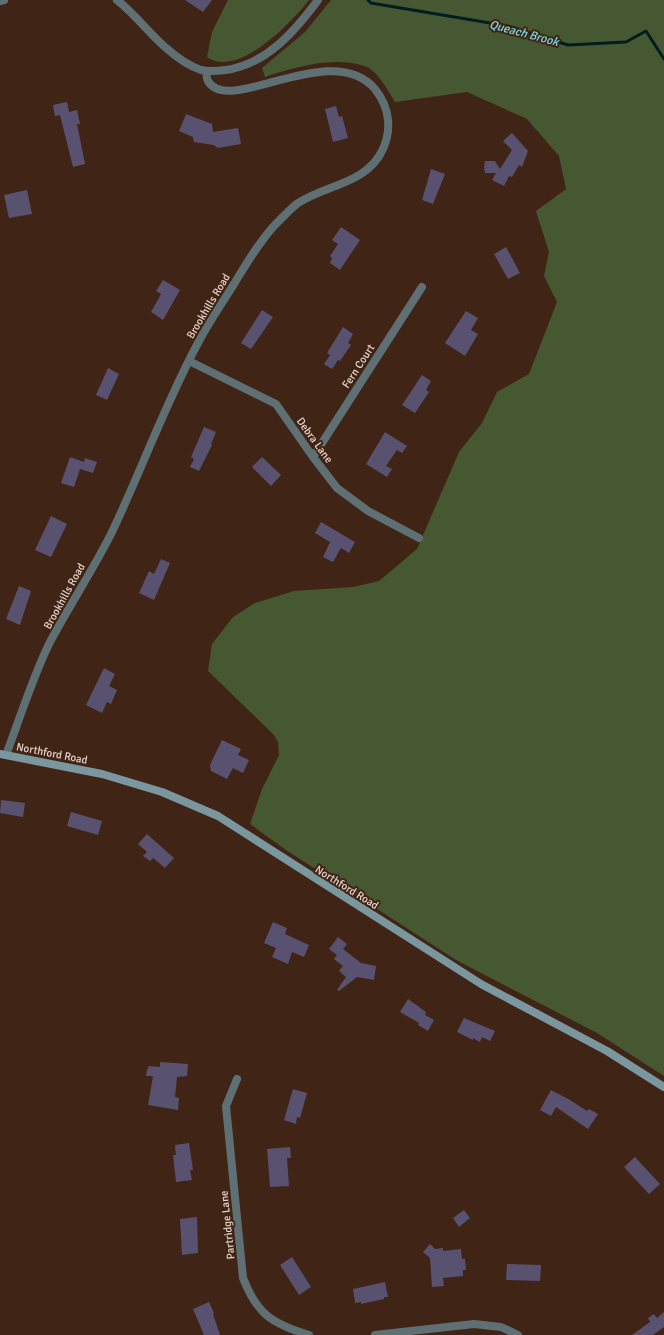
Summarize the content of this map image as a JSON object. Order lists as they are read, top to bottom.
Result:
{
  "streets": {
    "street": [
      "Brookhills Road",
      "Fern Court",
      "Debra Lane",
      "Northford Road",
      "Partridge Lane"
    ]
  },
  "crossings": [
    ["Brookhills Road", "Debra Lane"],
    ["Brookhills Road", "Northford Road"],
    ["Fern Court", "Debra Lane"]
  ],
  "water": ["Queach Brook"]
}
